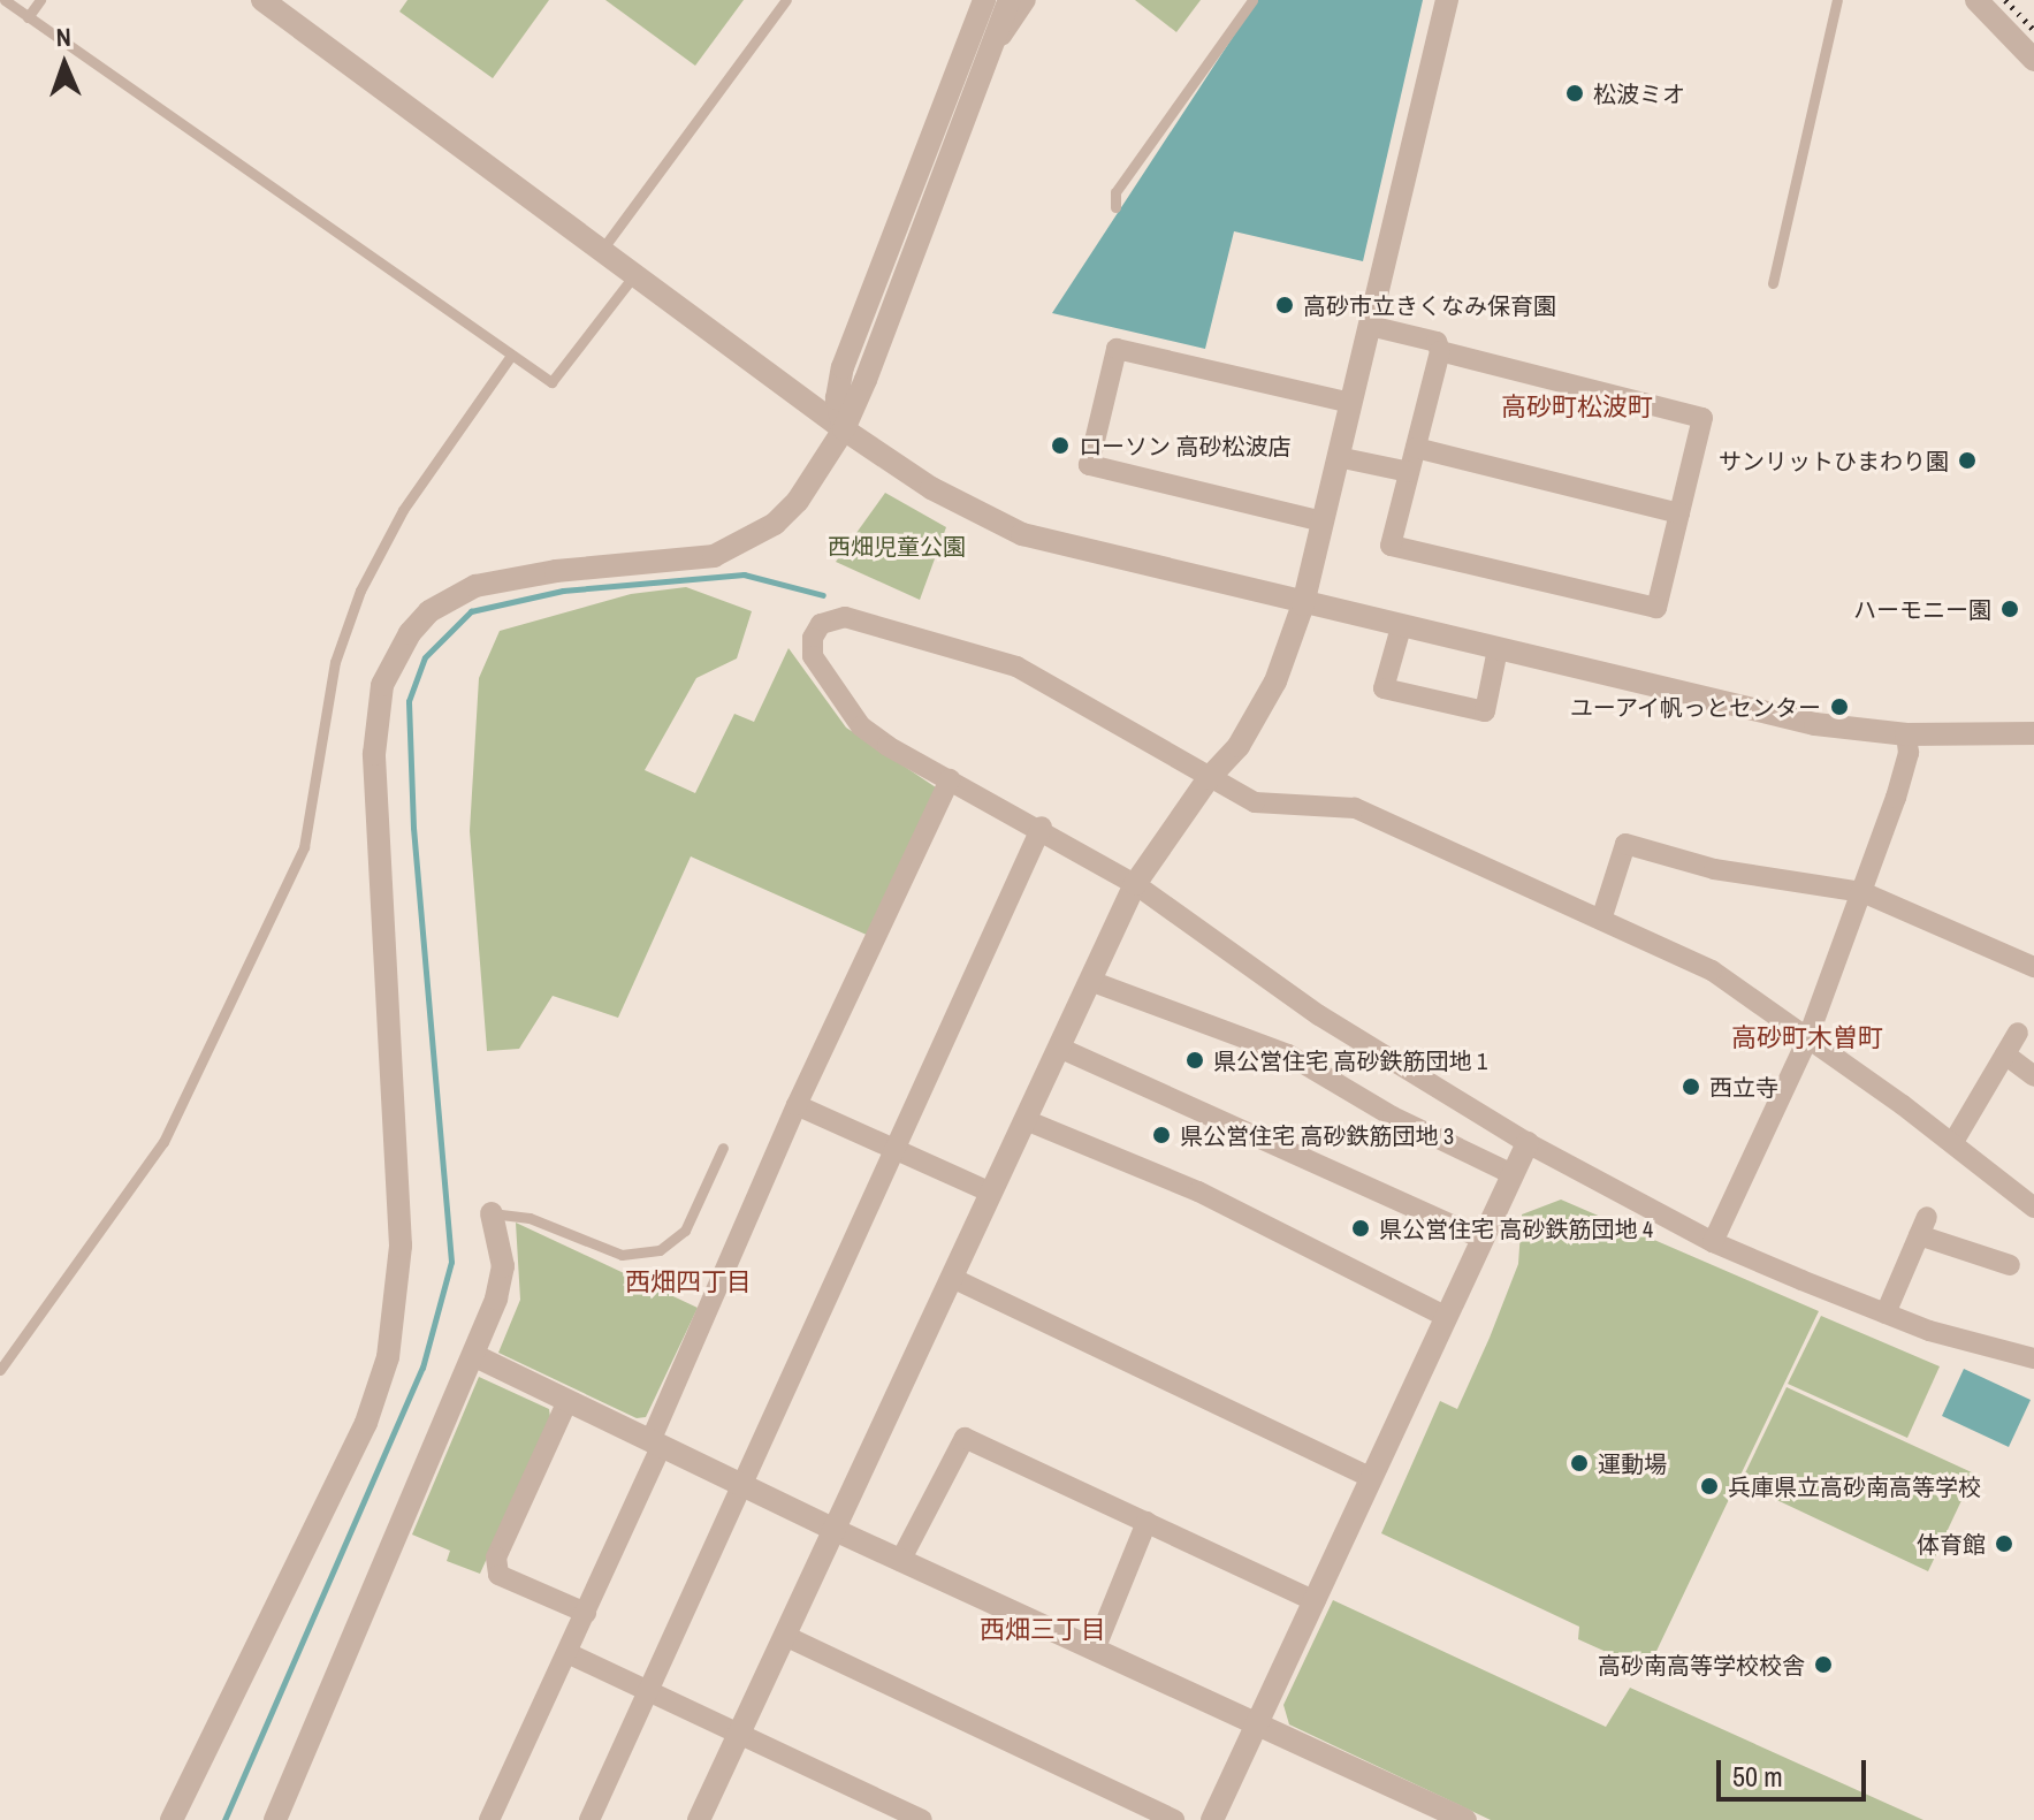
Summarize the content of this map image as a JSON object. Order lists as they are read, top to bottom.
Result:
{
  "districts": [
    "高砂町松波町",
    "高砂町木曽町",
    "西畑四丁目",
    "西畑三丁目"
  ],
  "parks": ["西畑児童公園"],
  "places": [
    "松波ミオ",
    "高砂市立きくなみ保育園",
    "ローソン 高砂松波店",
    "サンリットひまわり園",
    "ハーモニー園",
    "ユーアイ帆っとセンター",
    "県公営住宅 高砂鉄筋団地 1",
    "西立寺",
    "県公営住宅 高砂鉄筋団地 3",
    "県公営住宅 高砂鉄筋団地 4",
    "運動場",
    "兵庫県立高砂南高等学校",
    "体育館",
    "高砂南高等学校校舎"
  ],
  "scale_bar": "50 m",
  "north": "top"
}
